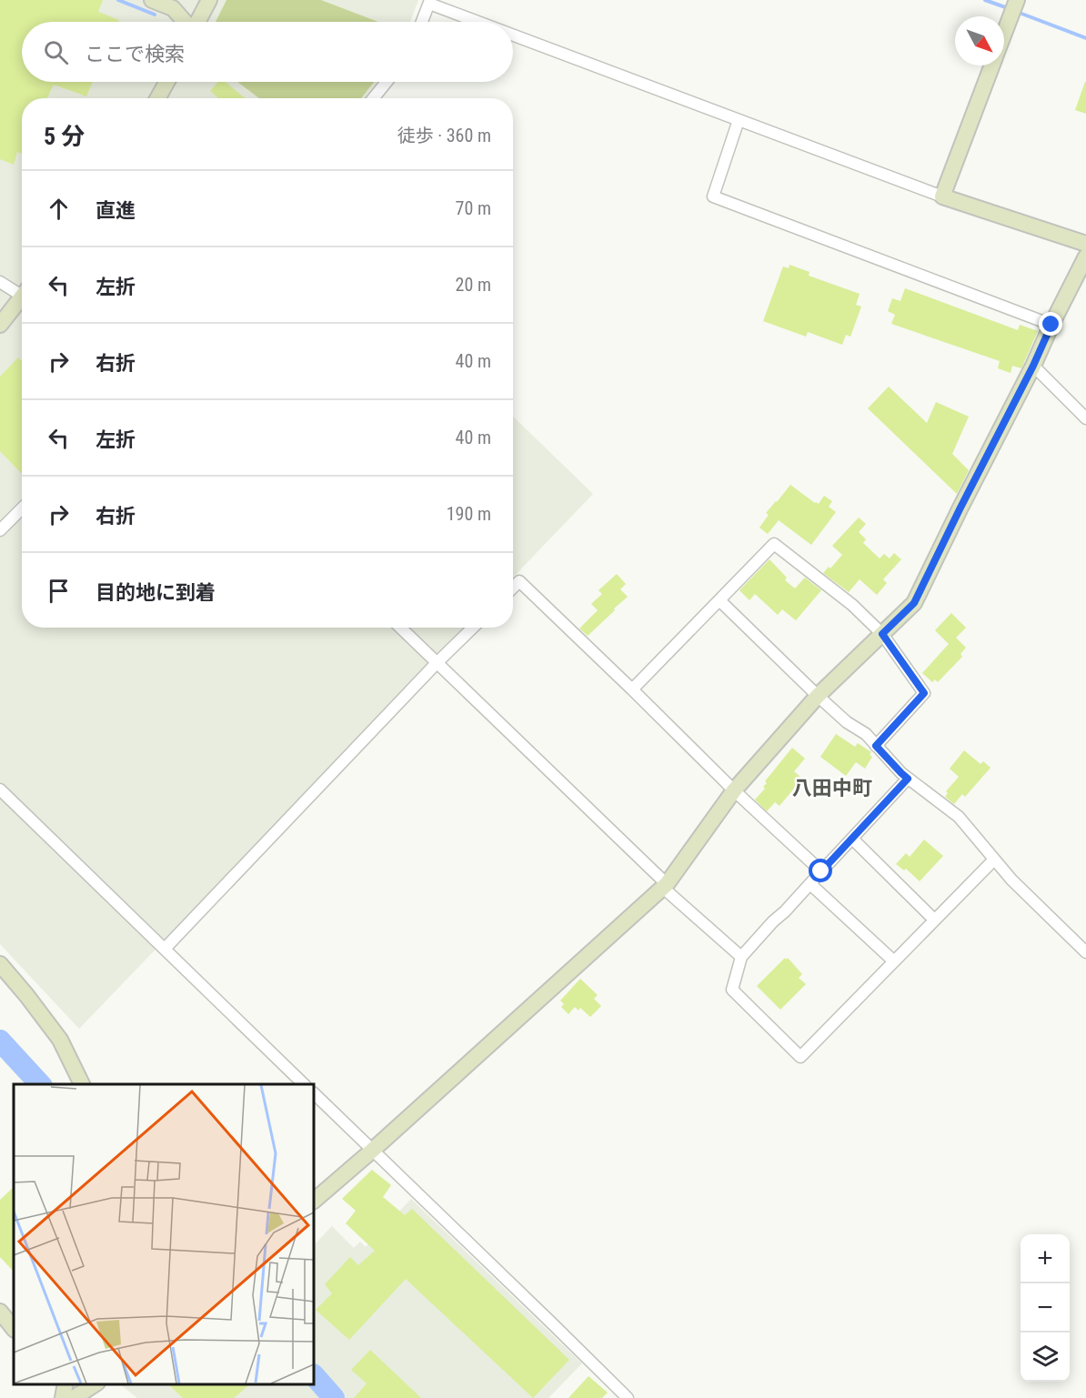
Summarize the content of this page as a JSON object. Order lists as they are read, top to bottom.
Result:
{
  "districts": ["八田中町"],
  "north": "bottom right",
  "page": {
    "search": "ここで検索",
    "heading": ["5 分", "徒歩 · 360 m"],
    "list": [
      ["直進", "70 m"],
      ["左折", "20 m"],
      ["右折", "40 m"],
      ["左折", "40 m"],
      ["右折", "190 m"],
      "目的地に到着"
    ],
    "map_buttons": ["+", "−"]
  }
}
